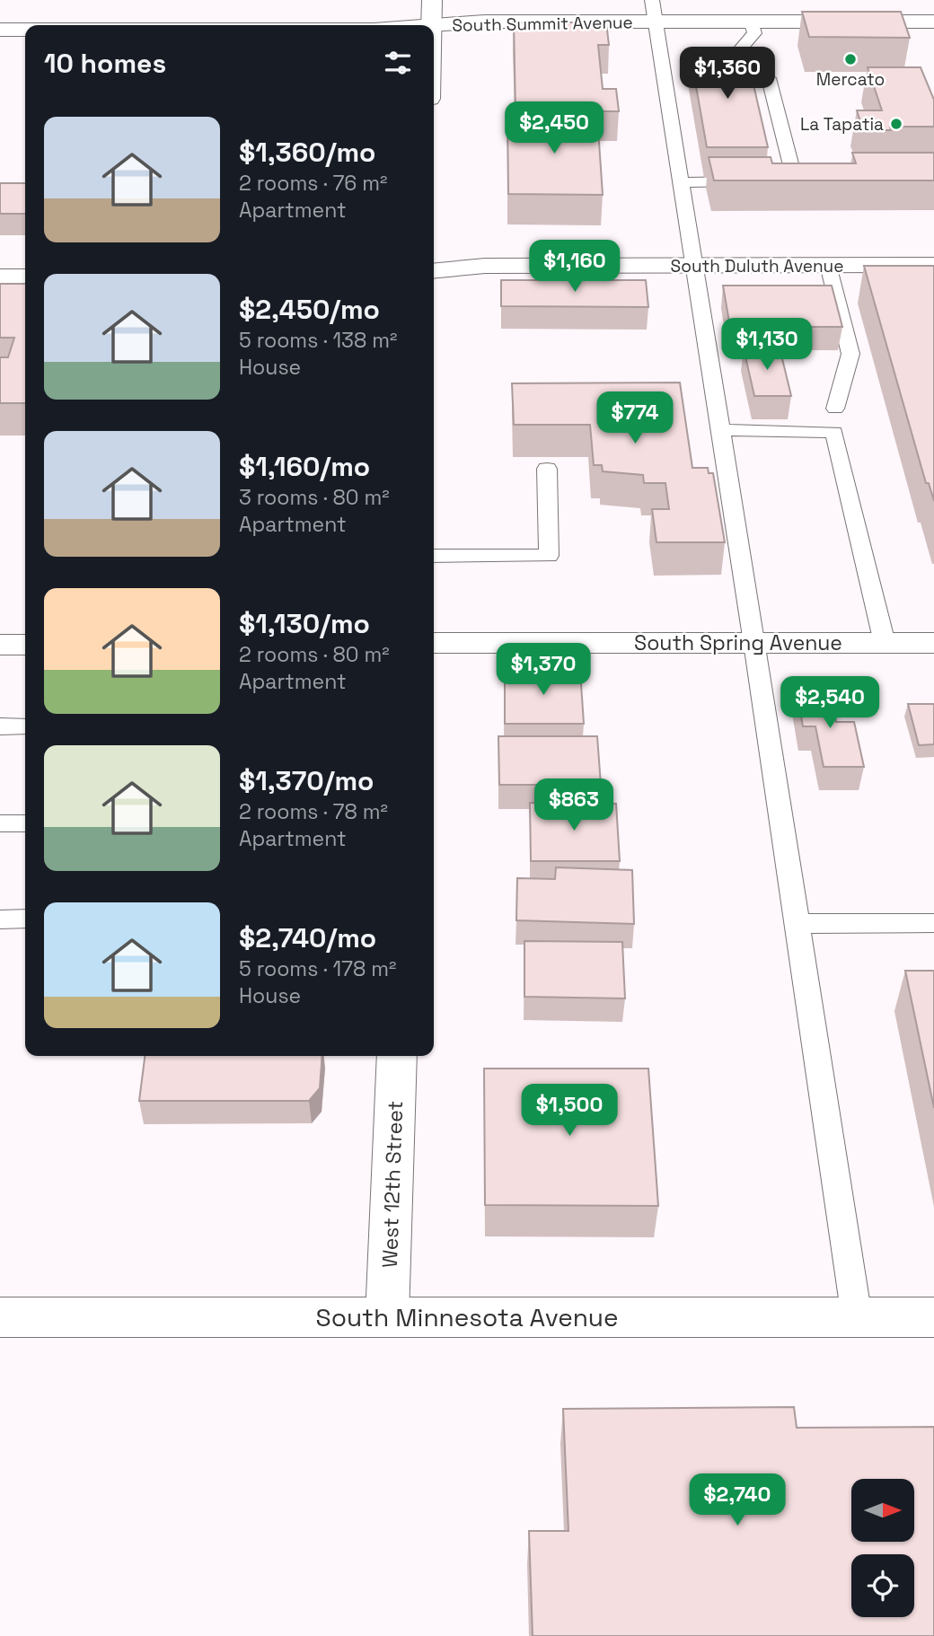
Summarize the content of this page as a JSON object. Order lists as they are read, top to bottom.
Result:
{
  "streets": {
    "street": [
      "South Summit Avenue",
      "South Duluth Avenue",
      "South Spring Avenue",
      "West 12th Street",
      "South Minnesota Avenue"
    ]
  },
  "crossings": [
    ["West 12th Street", "South Minnesota Avenue"]
  ],
  "places": ["Mercato", "La Tapatia"],
  "north": "right",
  "page": {
    "heading": "10 homes",
    "price": [
      "$1,360",
      "$2,450",
      "$1,160",
      "$1,130",
      "$774",
      "$1,370",
      "$2,540",
      "$863",
      "$1,500",
      "$2,740"
    ],
    "list": [
      {
        "name": "$1,360/mo",
        "note": "2 rooms · 76 m² · Apartment"
      },
      {
        "name": "$2,450/mo",
        "note": "5 rooms · 138 m² · House"
      },
      {
        "name": "$1,160/mo",
        "note": "3 rooms · 80 m² · Apartment"
      },
      {
        "name": "$1,130/mo",
        "note": "2 rooms · 80 m² · Apartment"
      },
      {
        "name": "$1,370/mo",
        "note": "2 rooms · 78 m² · Apartment"
      },
      {
        "name": "$2,740/mo",
        "note": "5 rooms · 178 m² · House"
      }
    ]
  }
}
